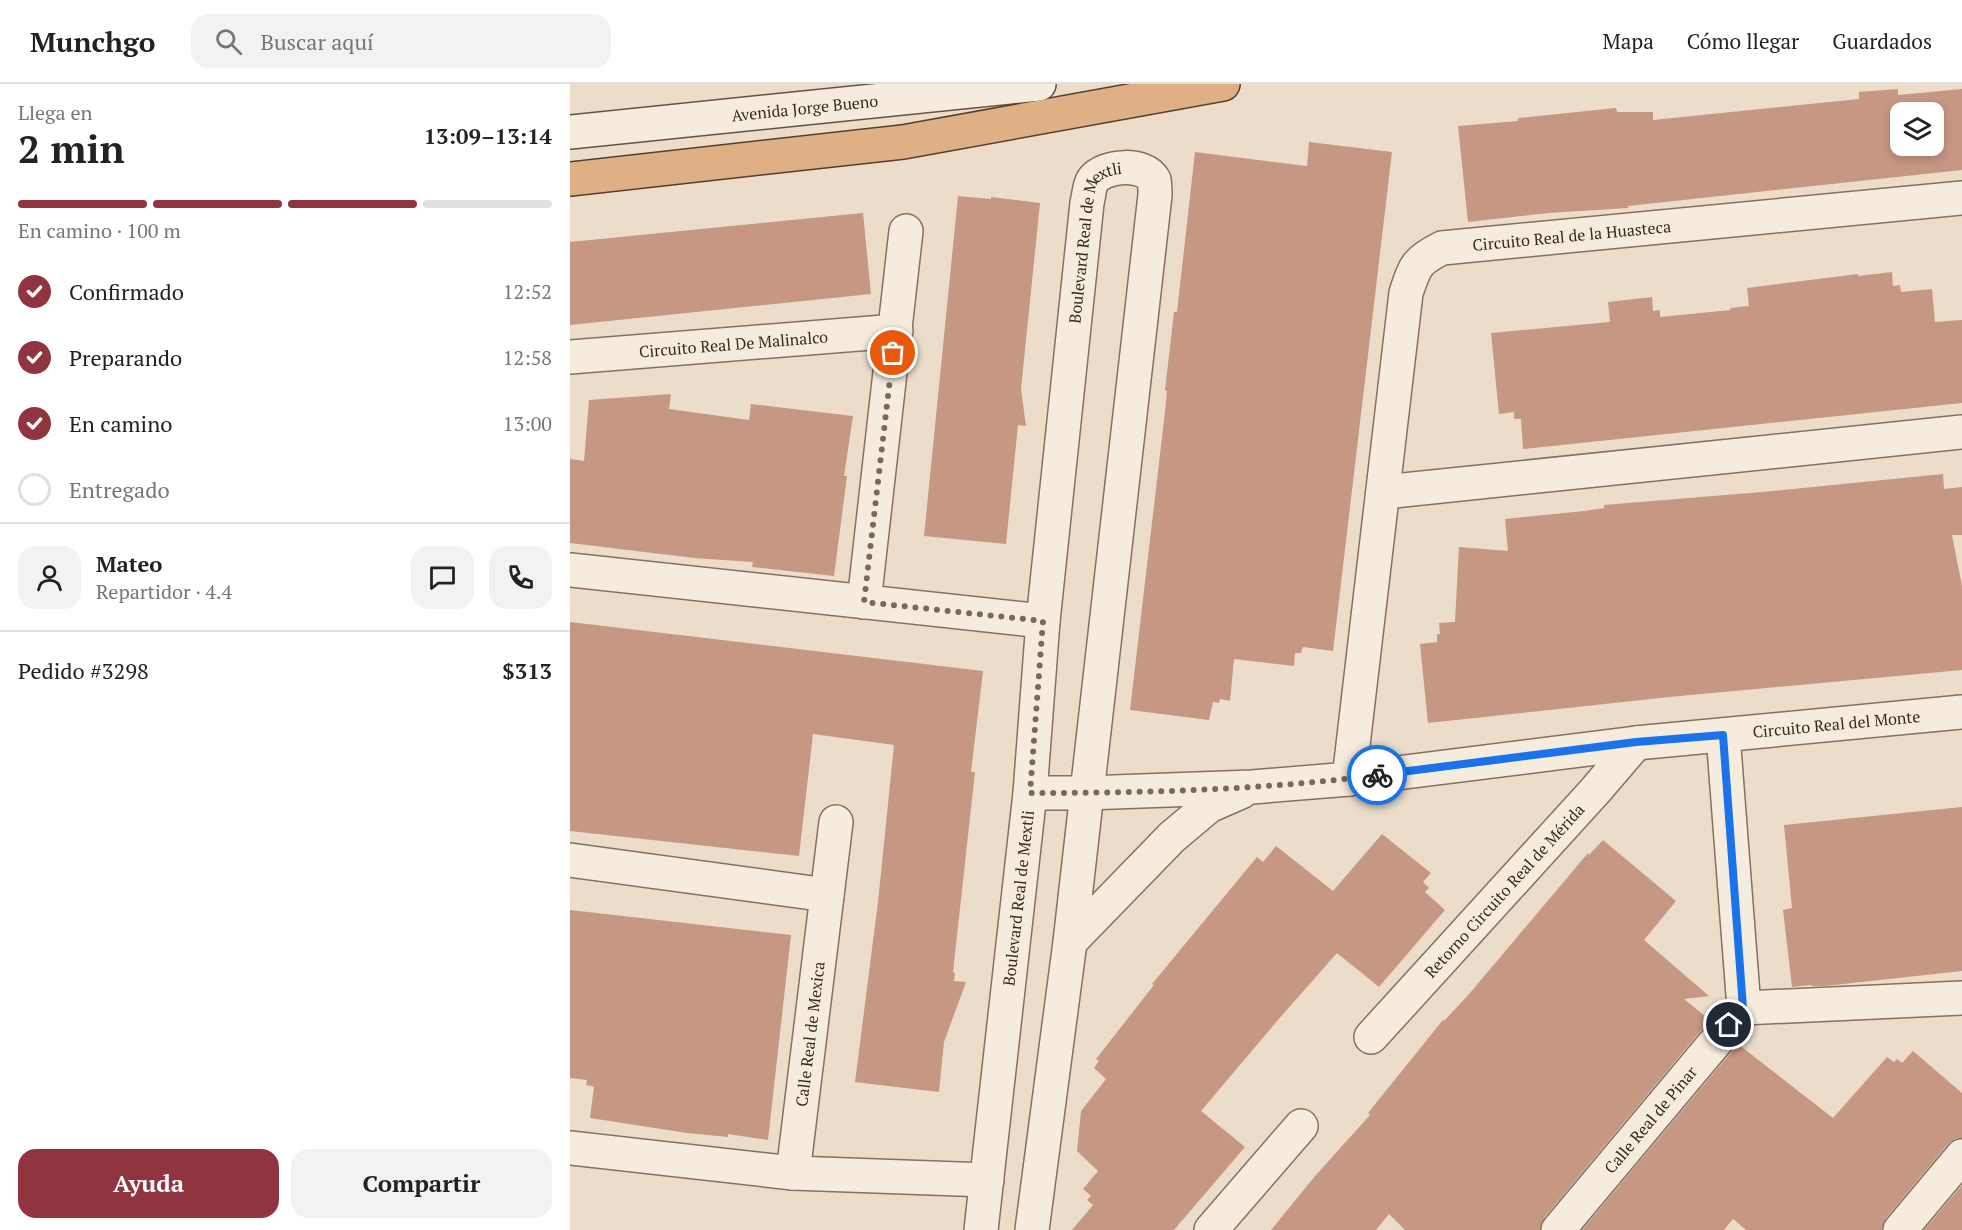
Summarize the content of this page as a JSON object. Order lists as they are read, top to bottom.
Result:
{
  "streets": {
    "street": [
      "Avenida Jorge Bueno",
      "Circuito Real de la Huasteca",
      "Boulevard Real de Mextli",
      "Circuito Real De Malinalco",
      "Circuito Real del Monte",
      "Retorno Circuito Real de Mérida",
      "Calle Real de Mexica",
      "Calle Real de Pinar"
    ]
  },
  "crossings": [
    ["Circuito Real de la Huasteca", "Circuito Real del Monte"],
    ["Boulevard Real de Mextli", "Circuito Real del Monte"],
    ["Circuito Real del Monte", "Retorno Circuito Real de Mérida"]
  ],
  "page": {
    "header": "Munchgo",
    "search": "Buscar aquí",
    "nav": ["Mapa", "Cómo llegar", "Guardados"],
    "heading": ["2 min", "Llega en", "13:09–13:14"],
    "panel": [
      "Mateo",
      "Repartidor · 4.4",
      "Pedido #3298",
      "$313"
    ],
    "bar": "En camino · 100 m",
    "list": [
      ["Confirmado", "12:52"],
      ["Preparando", "12:58"],
      ["En camino", "13:00"],
      "Entregado"
    ],
    "buttons": ["Ayuda", "Compartir"]
  }
}
